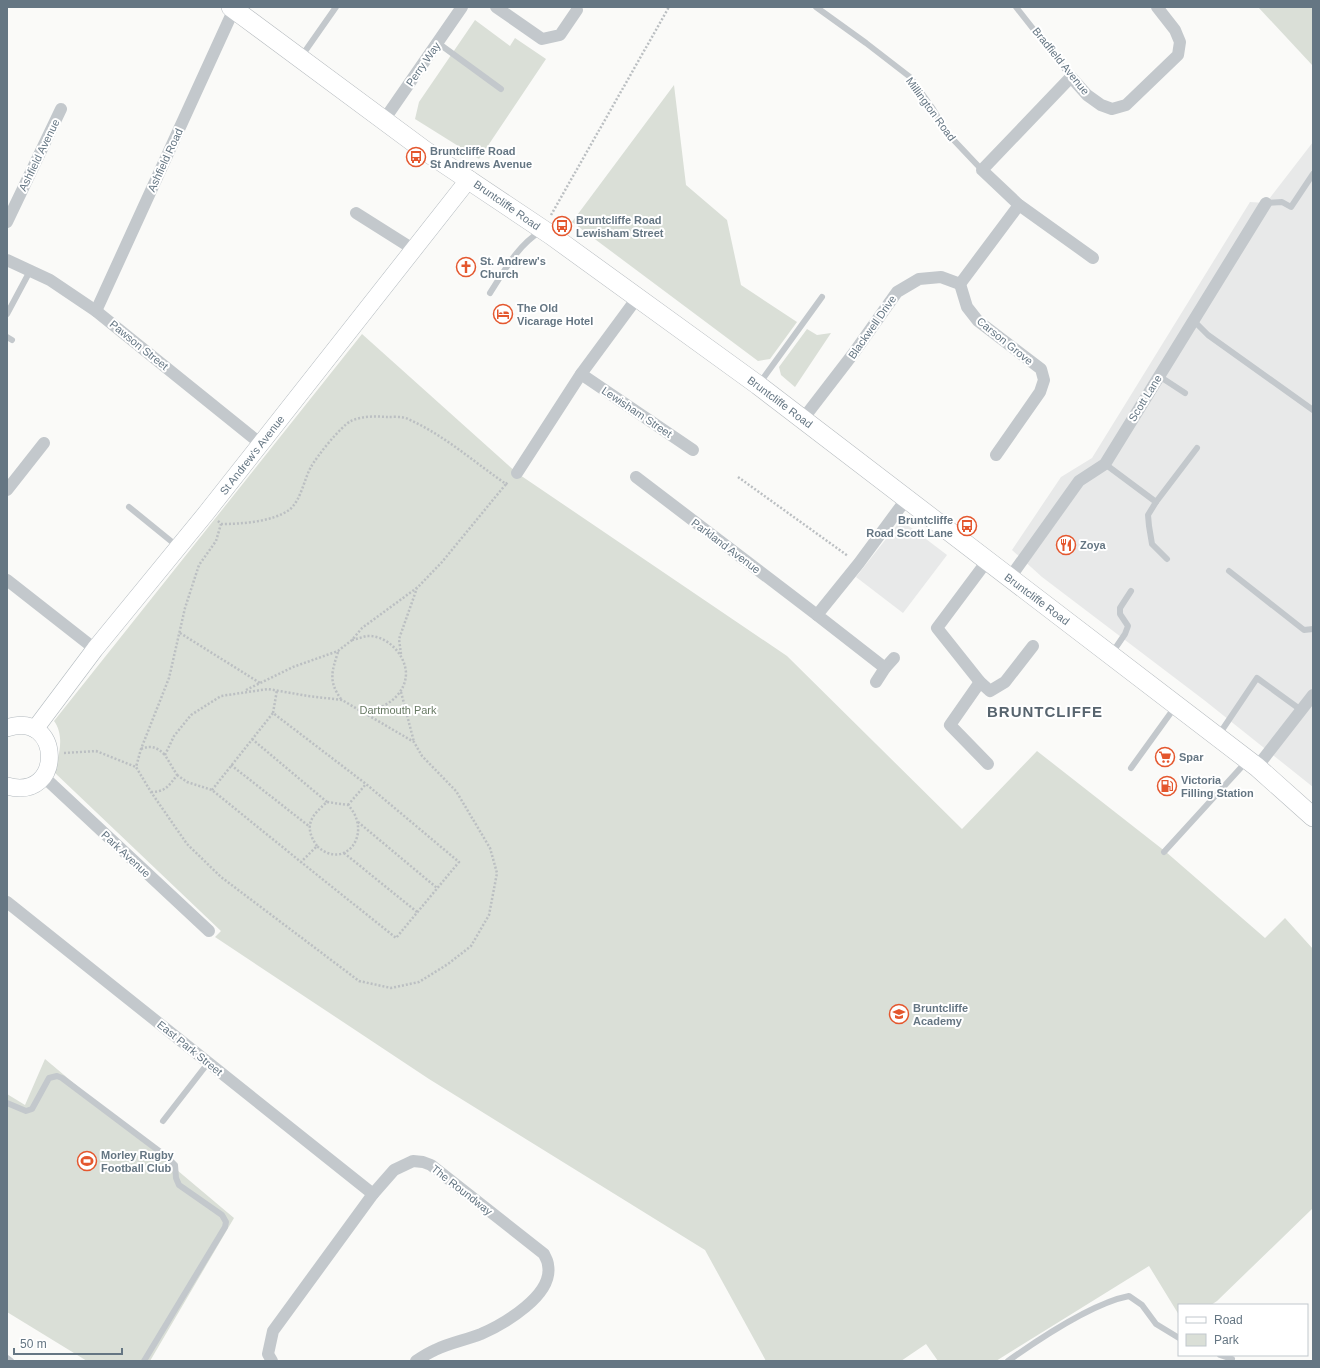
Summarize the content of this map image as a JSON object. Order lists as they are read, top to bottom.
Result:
{
  "streets": {
    "main road": ["Bruntcliffe Road"],
    "street": [
      "Bradfield Avenue",
      "Perry Way",
      "Millington Road",
      "Ashfield Avenue",
      "Ashfield Road",
      "Blackwell Drive",
      "Carson Grove",
      "Pawson Street",
      "Scott Lane",
      "Lewisham Street",
      "St Andrew's Avenue",
      "Parkland Avenue",
      "Park Avenue",
      "East Park Street",
      "The Roundway"
    ]
  },
  "crossings": [
    ["Perry Way", "Bruntcliffe Road"],
    ["Ashfield Road", "Bruntcliffe Road"],
    ["Ashfield Road", "Pawson Street"],
    ["Bruntcliffe Road", "Blackwell Drive"],
    ["Bruntcliffe Road", "Scott Lane"],
    ["Bruntcliffe Road", "St Andrew's Avenue"],
    ["Blackwell Drive", "Carson Grove"],
    ["Pawson Street", "St Andrew's Avenue"],
    ["East Park Street", "The Roundway"]
  ],
  "districts": ["BRUNTCLIFFE"],
  "parks": ["Dartmouth Park"],
  "places": {
    "bus stop": ["Bruntcliffe Road St Andrews Avenue", "Bruntcliffe Road Lewisham Street", "Bruntcliffe Road Scott Lane"],
    "church": ["St. Andrew's Church"],
    "hotel": ["The Old Vicarage Hotel"],
    "restaurant": ["Zoya"],
    "supermarket": ["Spar"],
    "fuel station": ["Victoria Filling Station"],
    "school or university": ["Bruntcliffe Academy"],
    "sports": ["Morley Rugby Football Club"]
  },
  "legend": ["Road", "Park"],
  "scale_bar": "50 m"
}
